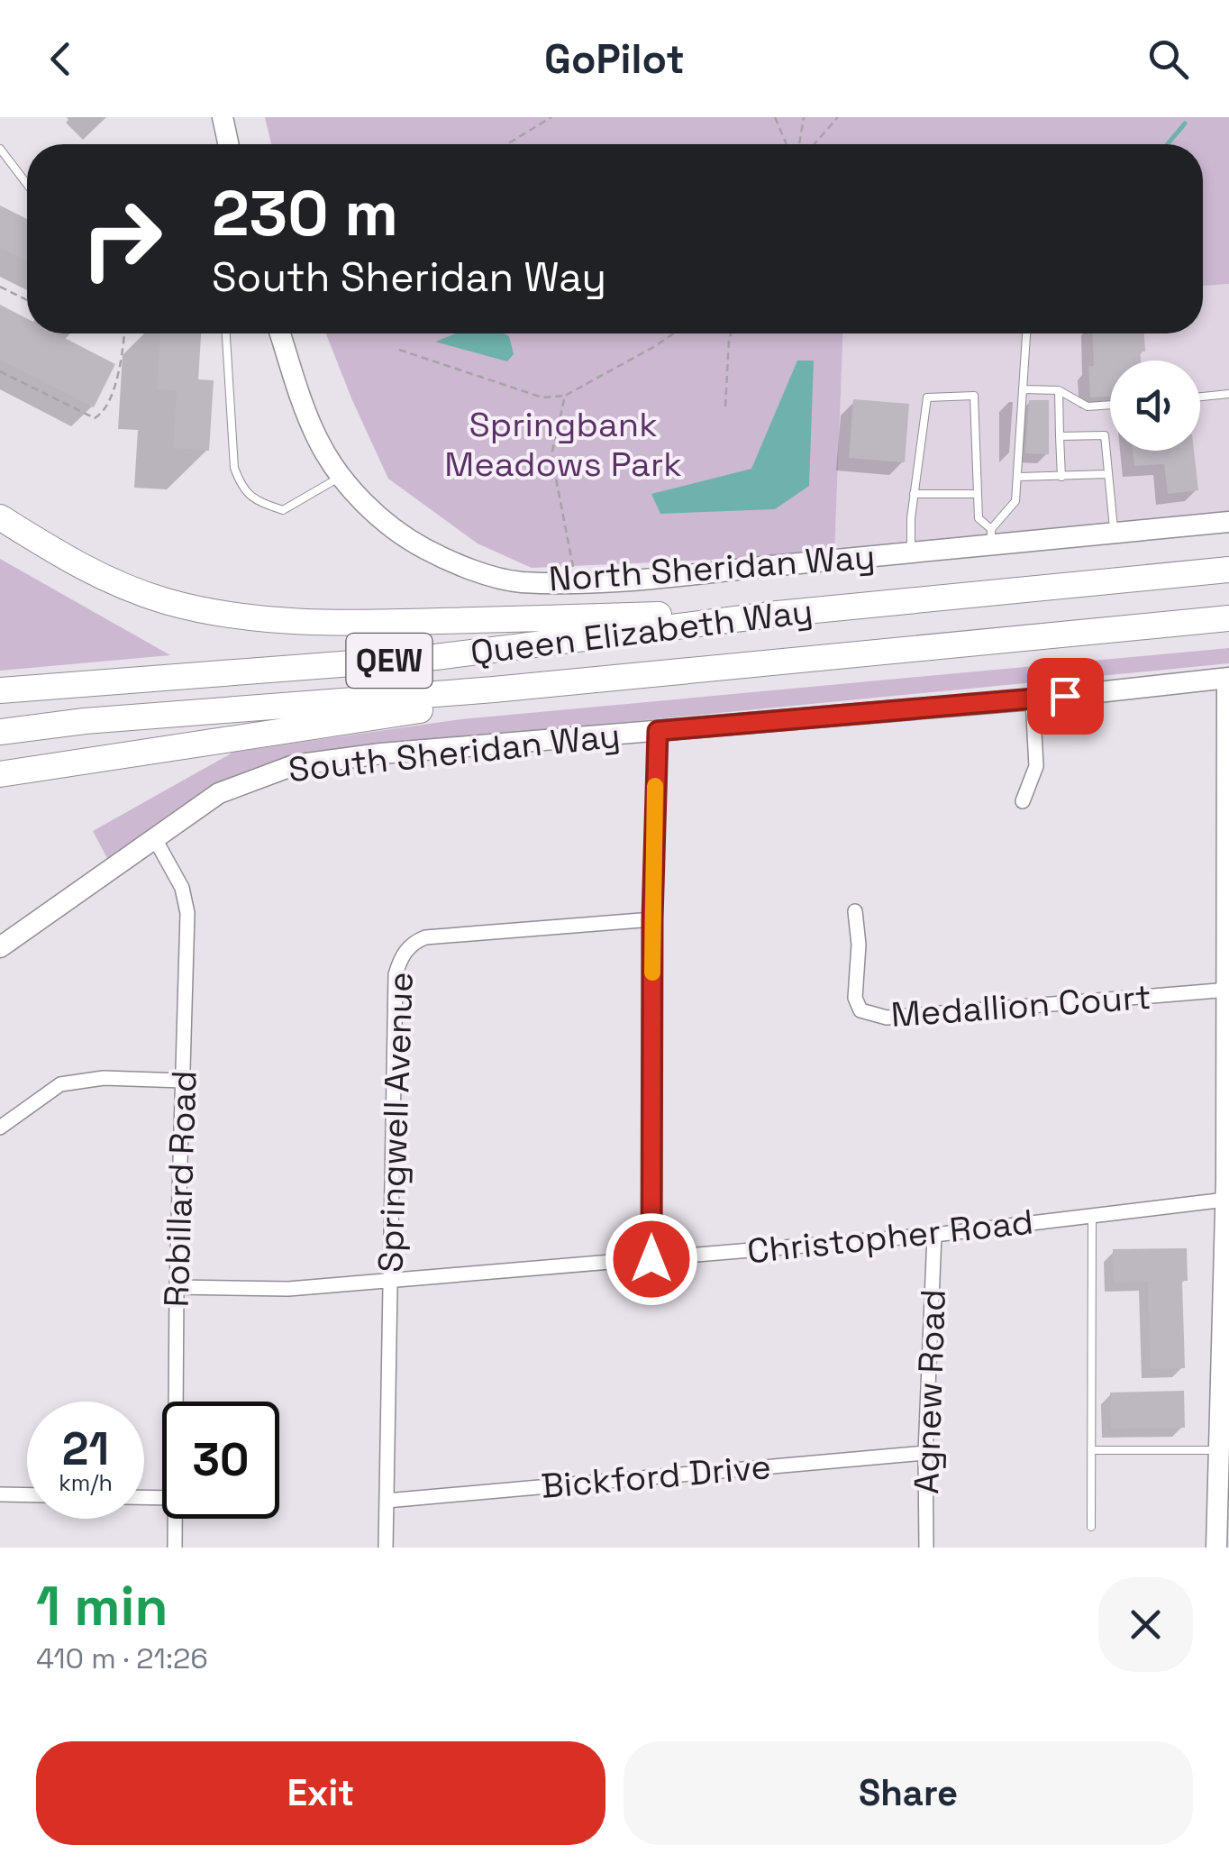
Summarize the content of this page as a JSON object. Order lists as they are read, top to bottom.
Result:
{
  "streets": {
    "highway": ["Queen Elizabeth Way", "QEW"],
    "street": [
      "North Sheridan Way",
      "South Sheridan Way",
      "Medallion Court",
      "Springwell Avenue",
      "Robillard Road",
      "Christopher Road",
      "Agnew Road",
      "Bickford Drive"
    ]
  },
  "crossings": [
    ["South Sheridan Way", "Robillard Road"],
    ["Springwell Avenue", "Christopher Road"],
    ["Springwell Avenue", "Bickford Drive"],
    ["Robillard Road", "Christopher Road"],
    ["Christopher Road", "Agnew Road"],
    ["Agnew Road", "Bickford Drive"]
  ],
  "parks": ["Springbank Meadows Park"],
  "page": {
    "header": "GoPilot",
    "turn": ["230 m", "South Sheridan Way"],
    "speed": "21 km/h",
    "limit": "30",
    "heading": ["1 min", "410 m · 21:26"],
    "buttons": ["Exit", "Share"]
  }
}
